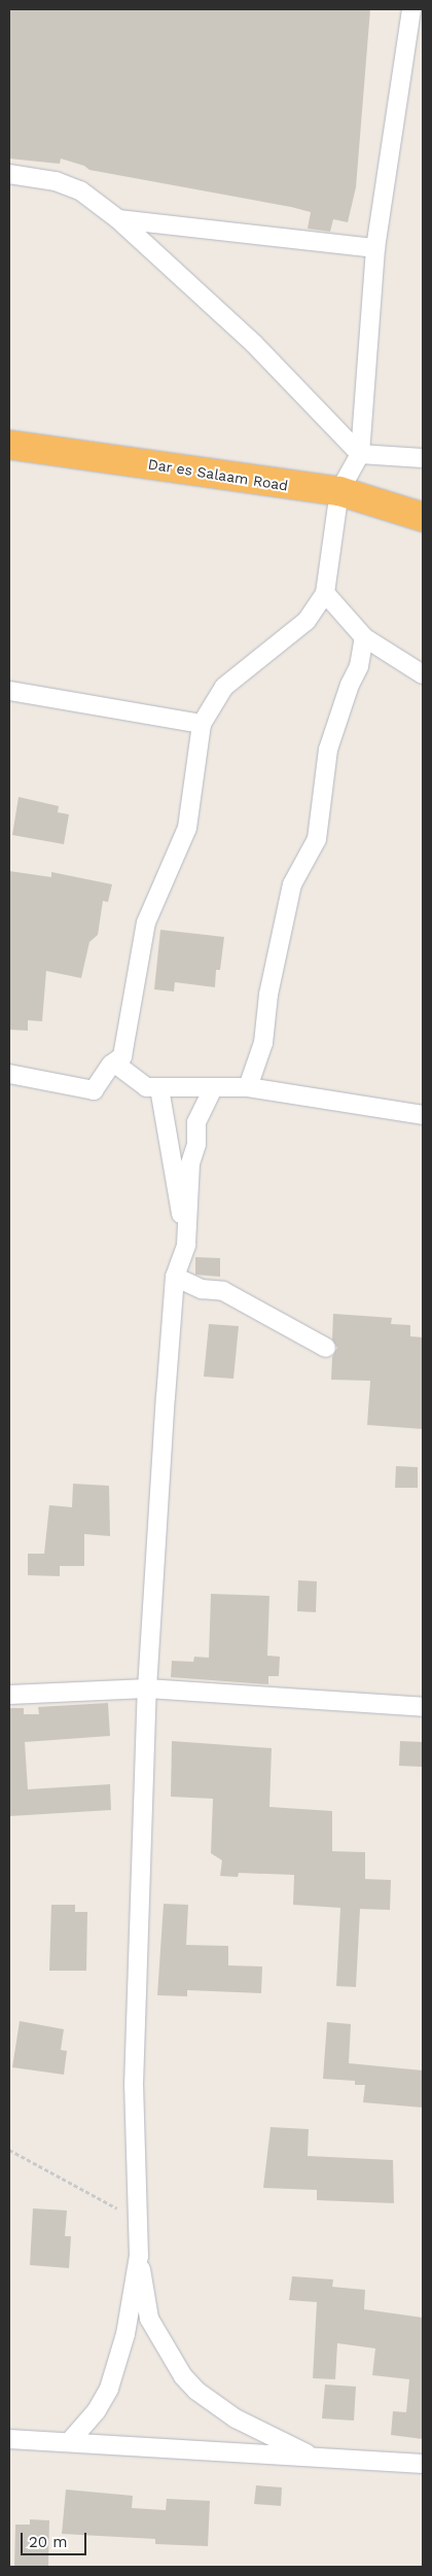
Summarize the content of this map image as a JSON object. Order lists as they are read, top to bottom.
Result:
{
  "streets": {
    "highway": ["Dar es Salaam Road"]
  },
  "scale_bar": "20 m"
}
